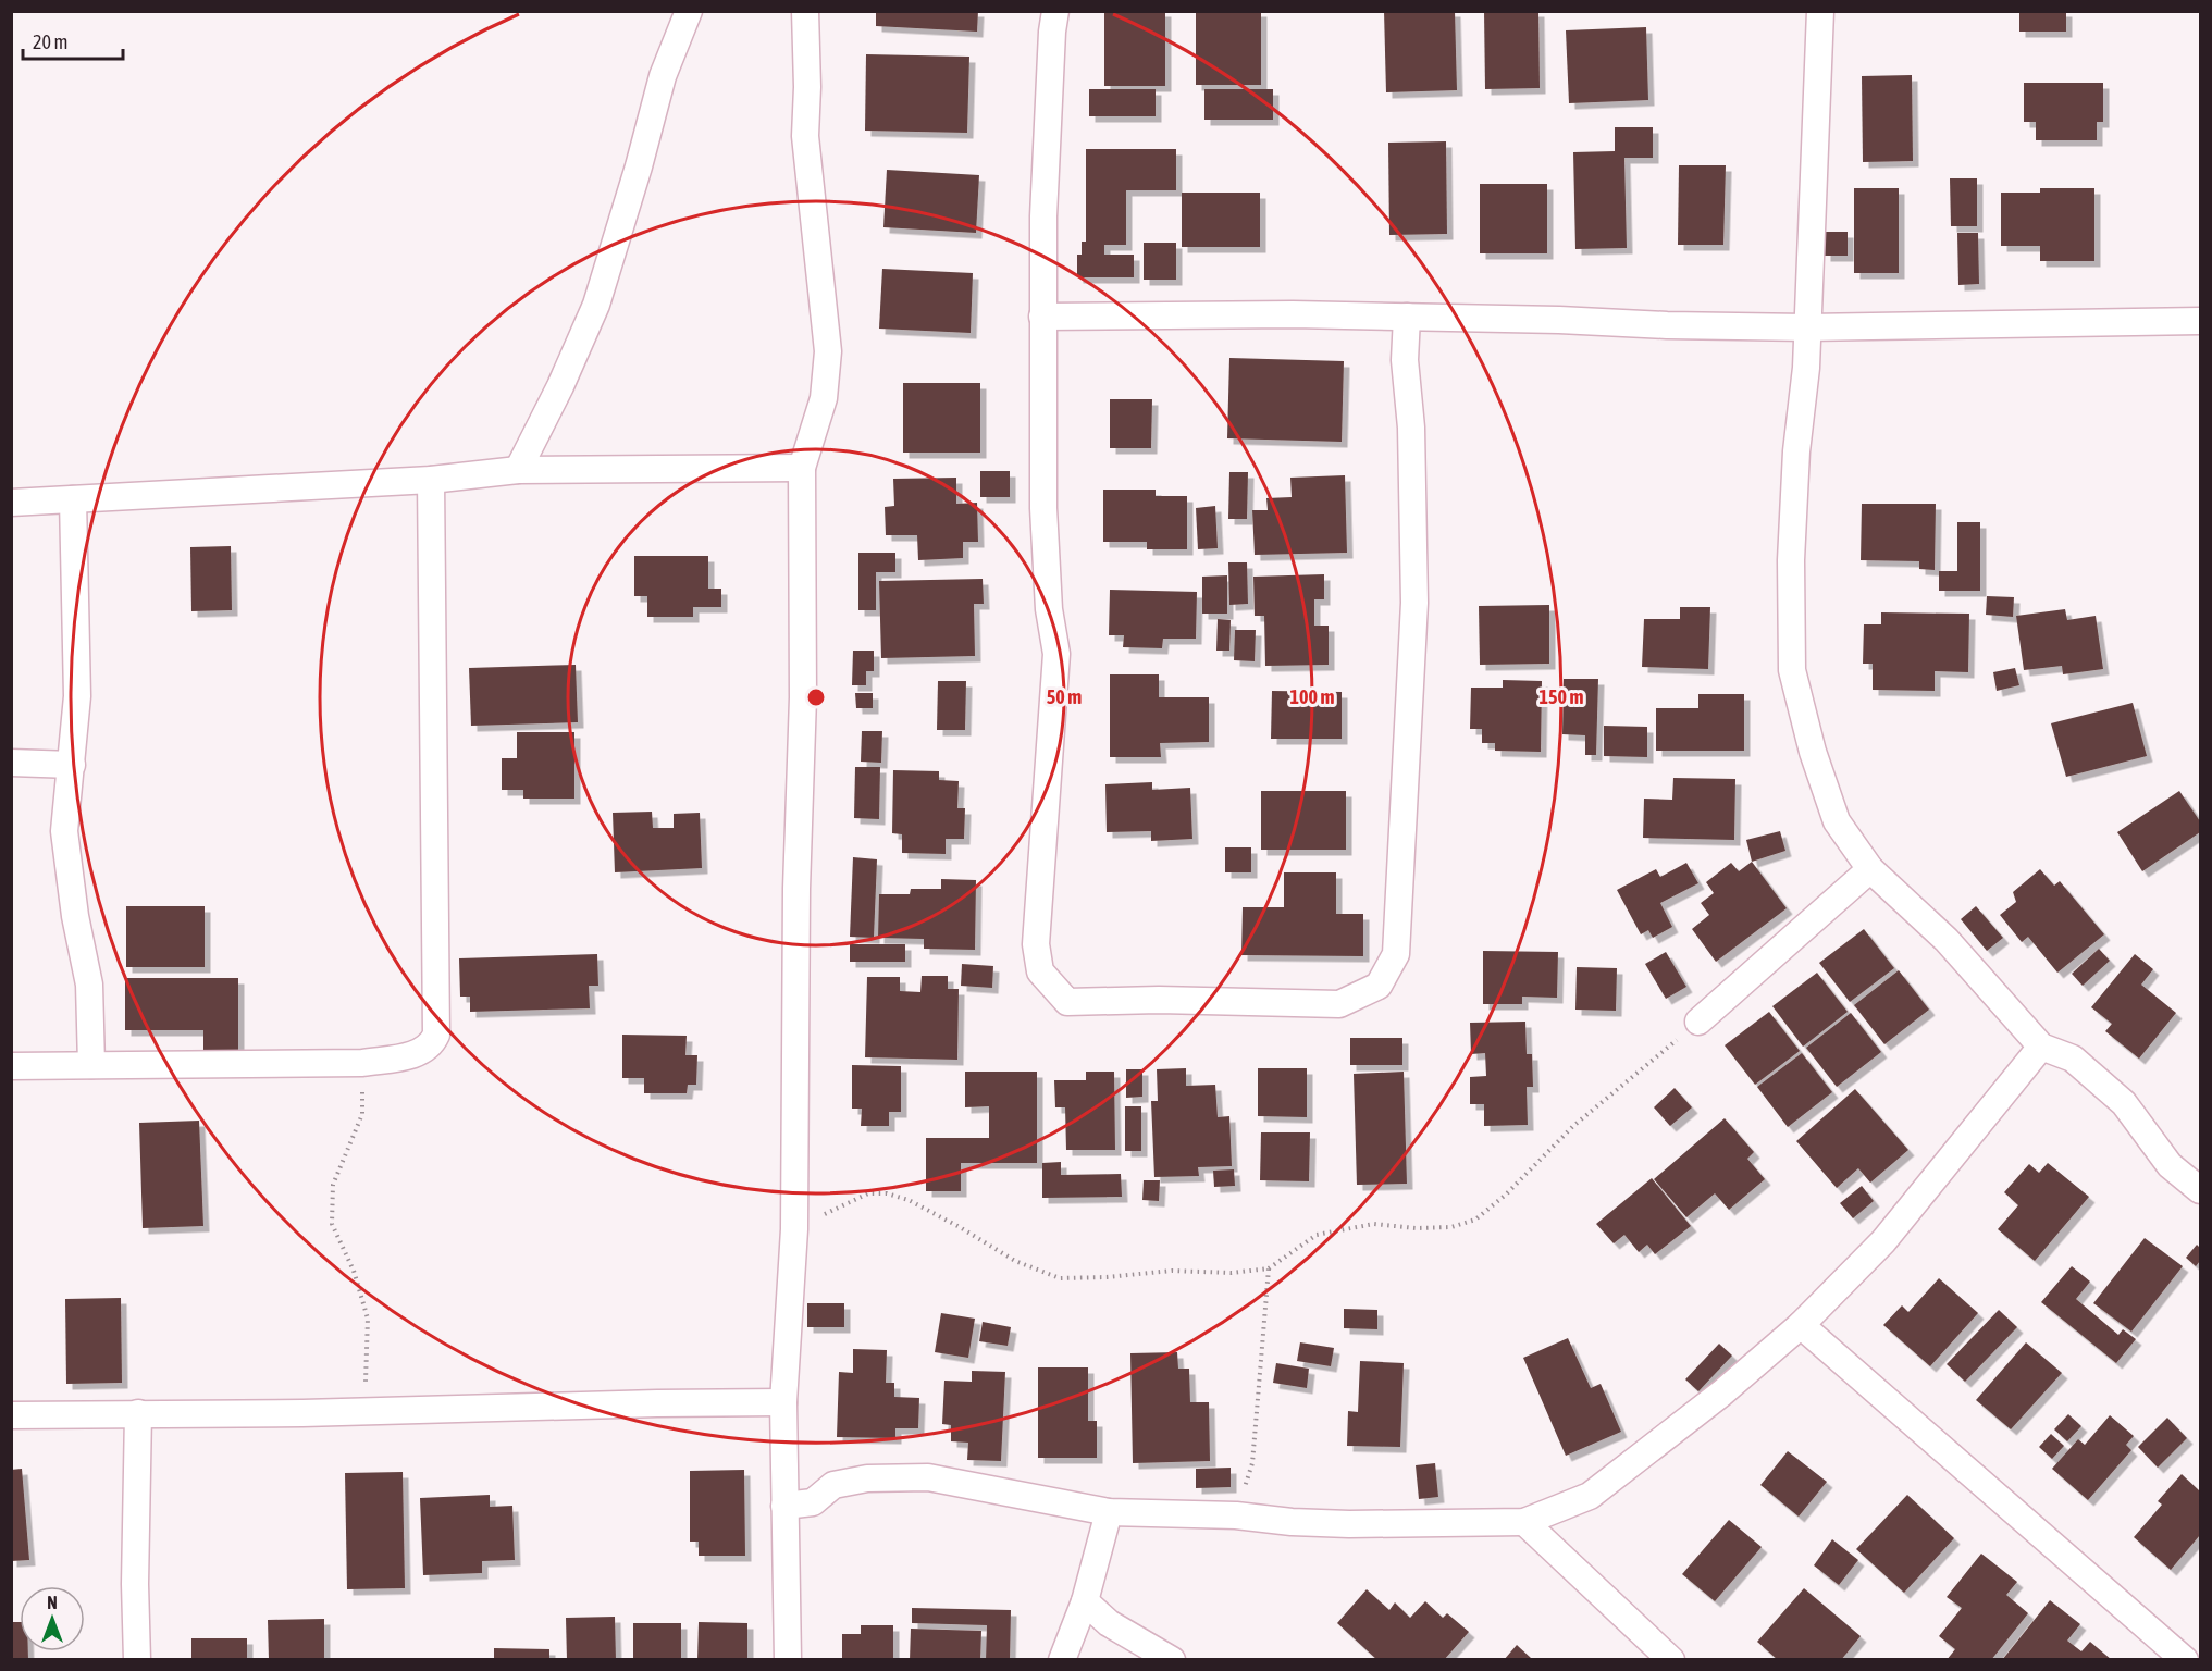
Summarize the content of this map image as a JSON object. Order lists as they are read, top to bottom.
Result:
{
  "scale_bar": "20 m",
  "north": "top",
  "rings": ["50 m", "100 m", "150 m"]
}
